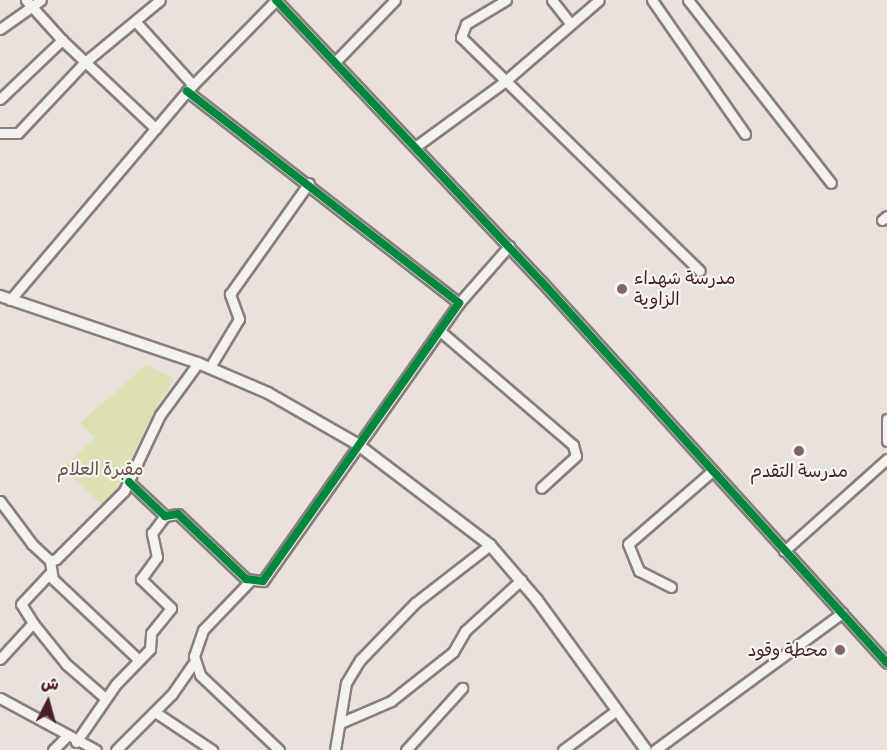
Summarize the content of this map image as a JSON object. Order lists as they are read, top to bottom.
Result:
{
  "parks": ["مقبرة العلام"],
  "places": ["مدرسة شهداء الزاوية", "مدرسة التقدم", "محطة وقود"],
  "north": "top"
}
